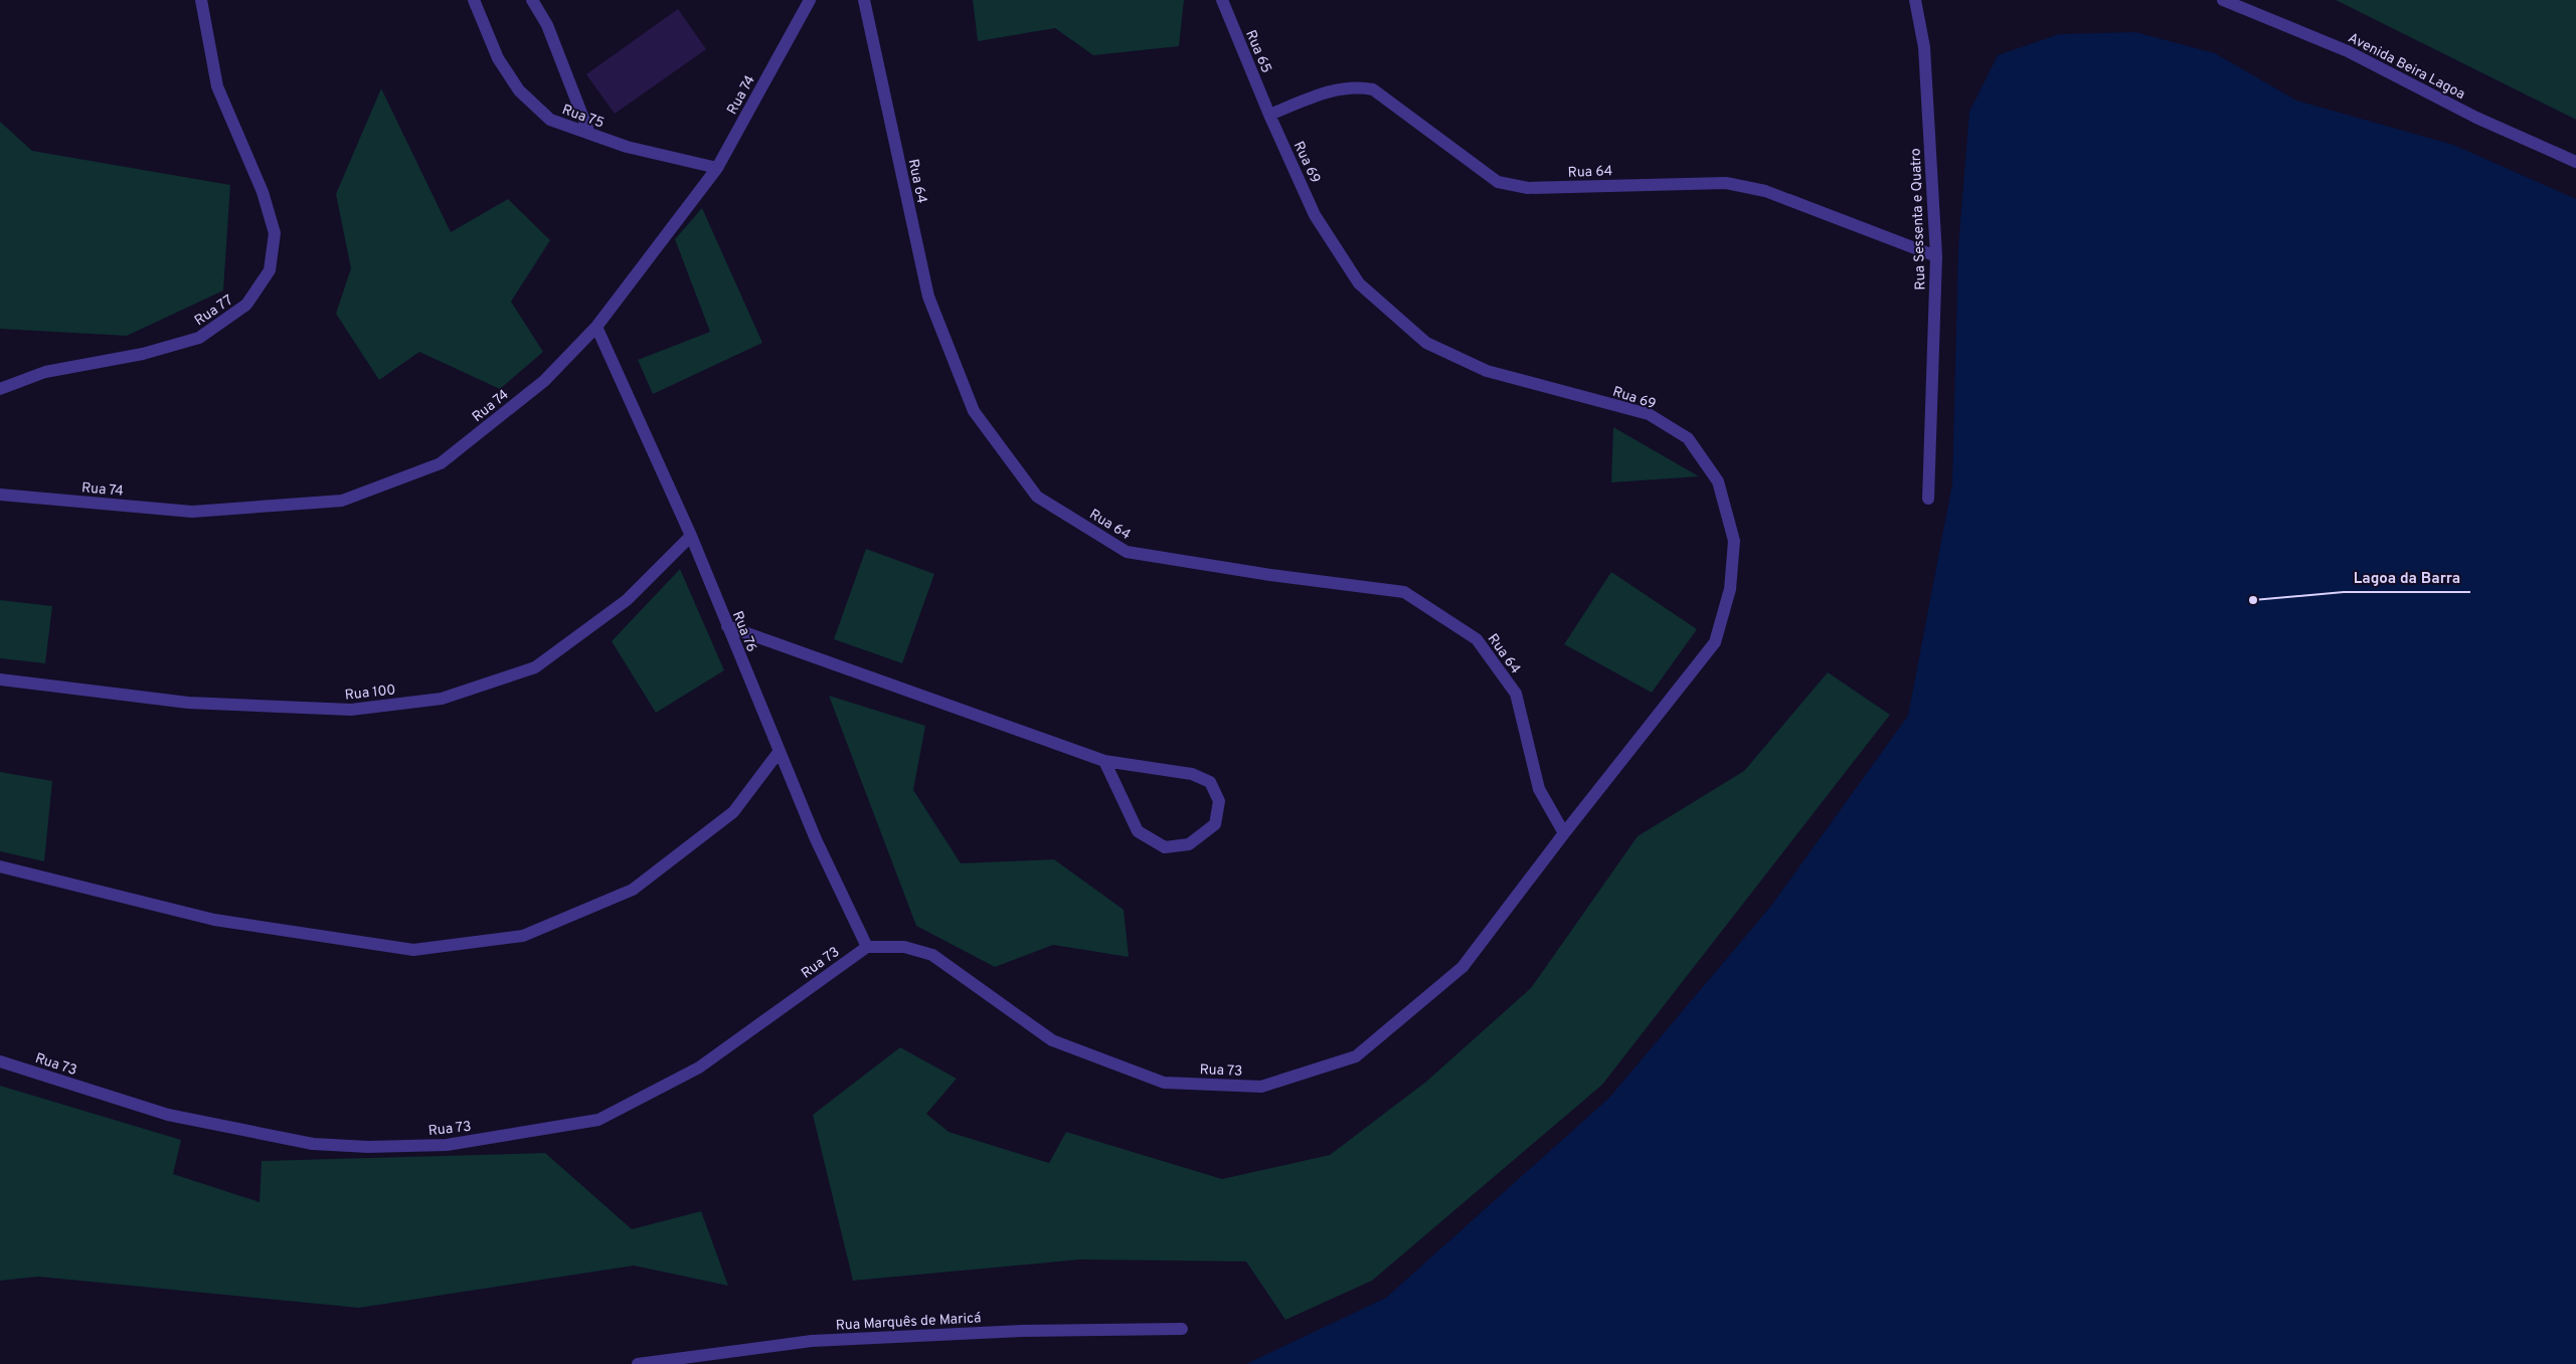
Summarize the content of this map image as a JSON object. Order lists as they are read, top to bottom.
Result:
{
  "streets": {
    "street": [
      "Rua 65",
      "Avenida Beira Lagoa",
      "Rua 74",
      "Rua 75",
      "Rua 69",
      "Rua 64",
      "Rua Sessenta e Quatro",
      "Rua 77",
      "Rua 76",
      "Rua 100",
      "Rua 73",
      "Rua Marquês de Maricá"
    ]
  },
  "crossings": [
    ["Rua 65", "Rua 69"],
    ["Rua 65", "Rua 64"],
    ["Rua 74", "Rua 75"],
    ["Rua 74", "Rua 76"],
    ["Rua 69", "Rua 64"],
    ["Rua 69", "Rua 73"],
    ["Rua 64", "Rua Sessenta e Quatro"],
    ["Rua 64", "Rua 73"],
    ["Rua 76", "Rua 100"],
    ["Rua 76", "Rua 73"]
  ],
  "places": ["Lagoa da Barra"]
}
